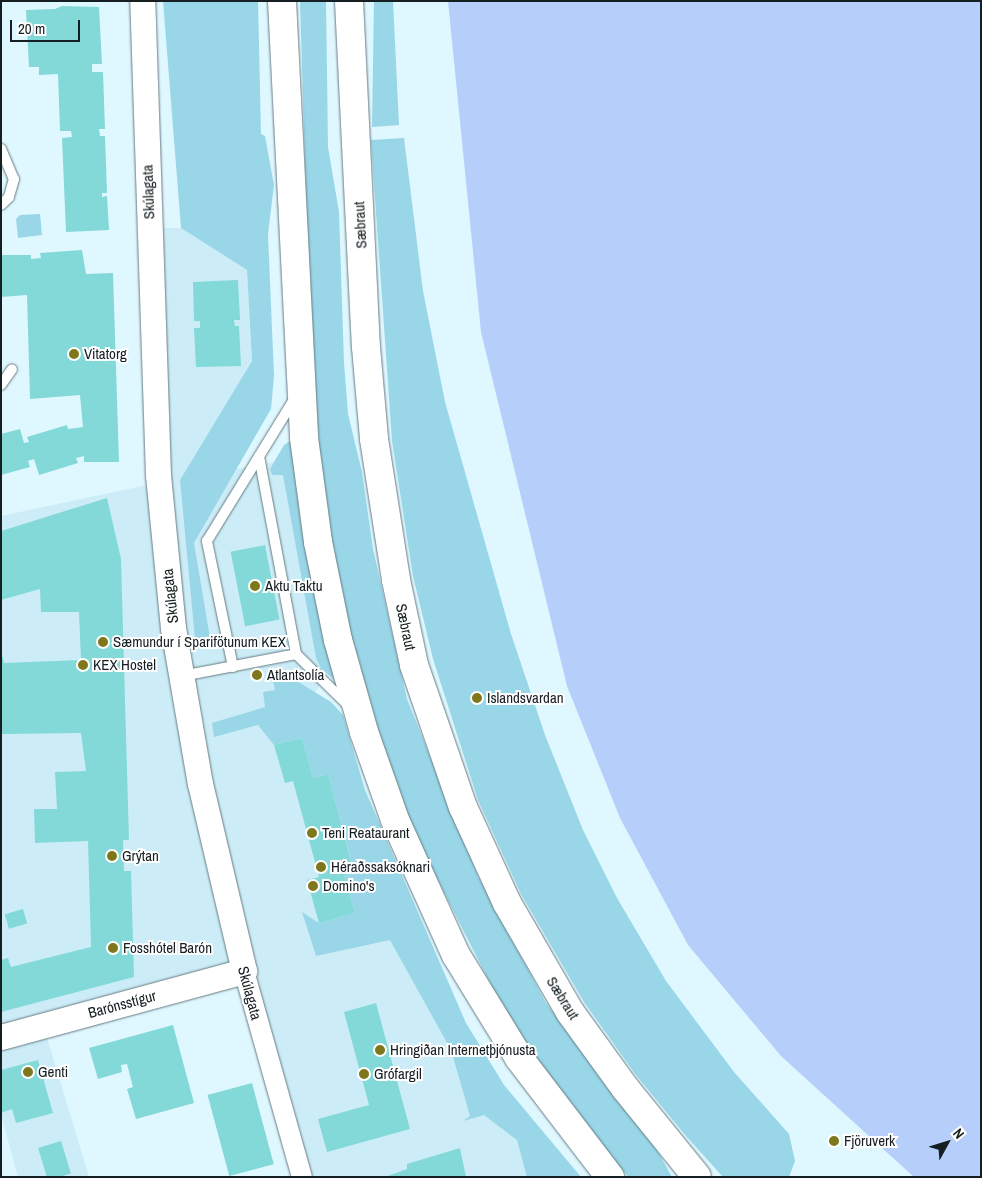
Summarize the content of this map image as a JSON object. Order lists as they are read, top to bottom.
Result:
{
  "streets": {
    "main road": ["Sæbraut"],
    "street": ["Skúlagata", "Barónsstígur"]
  },
  "crossings": [
    ["Skúlagata", "Barónsstígur"]
  ],
  "places": [
    "Vitatorg",
    "Aktu Taktu",
    "Sæmundur í Sparifötunum KEX",
    "KEX Hostel",
    "Atlantsolía",
    "Islandsvardan",
    "Teni Reataurant",
    "Grýtan",
    "Héraðssaksóknari",
    "Domino's",
    "Fosshótel Barón",
    "Hringiðan Internetþjónusta",
    "Genti",
    "Grófargil",
    "Fjöruverk"
  ],
  "scale_bar": "20 m",
  "north": "top right"
}
